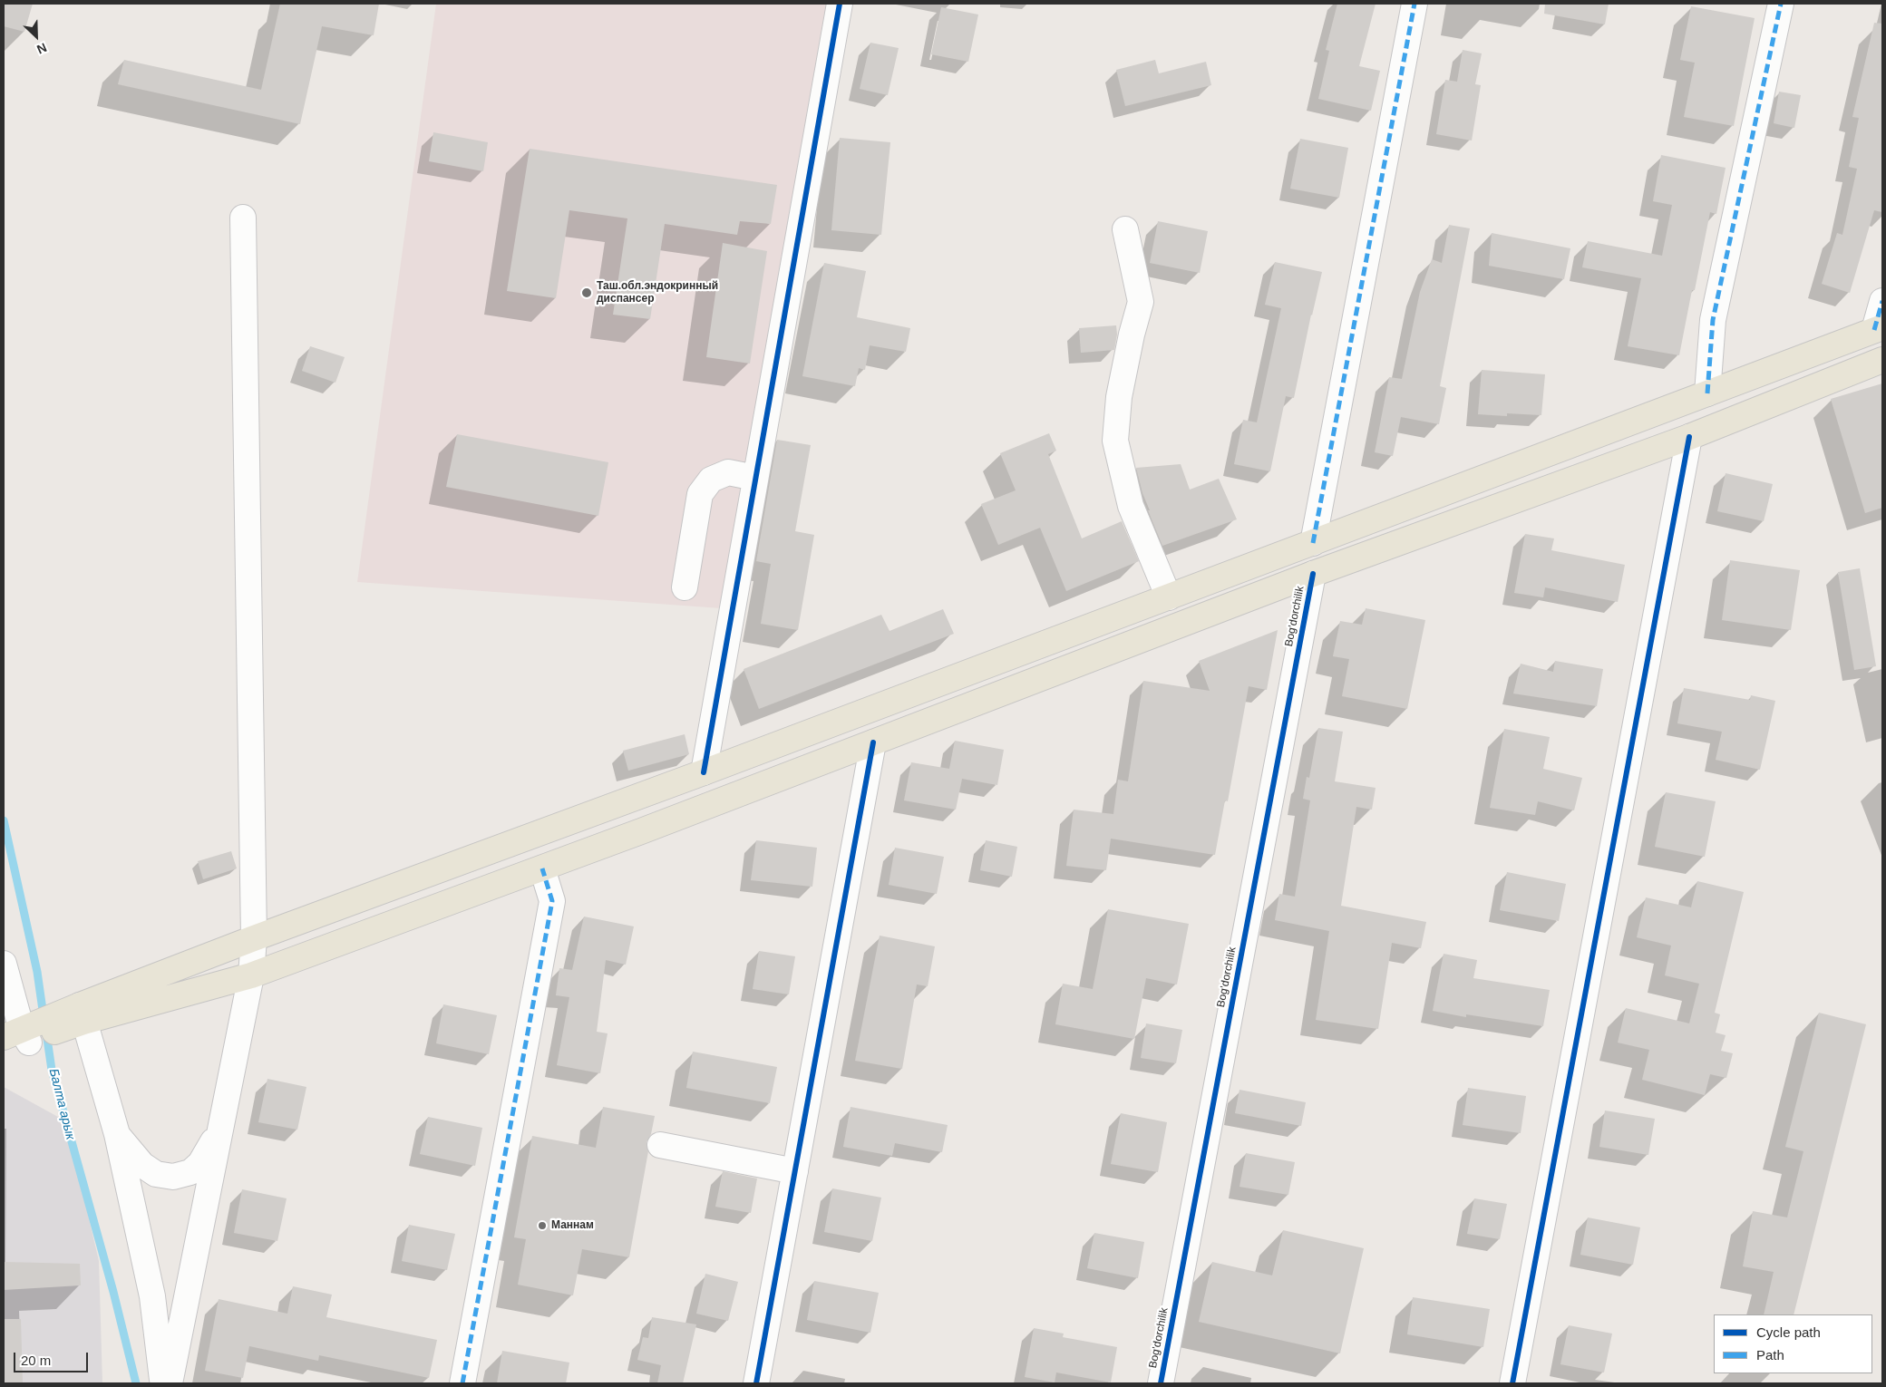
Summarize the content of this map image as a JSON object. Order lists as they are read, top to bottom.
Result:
{
  "streets": {
    "street": ["Bog'dorchilik"]
  },
  "water": ["Балта арык"],
  "places": ["Таш.обл.эндокринный диспансер", "Маннам"],
  "legend": ["Cycle path", "Path"],
  "scale_bar": "20 m",
  "north": "bottom right"
}
